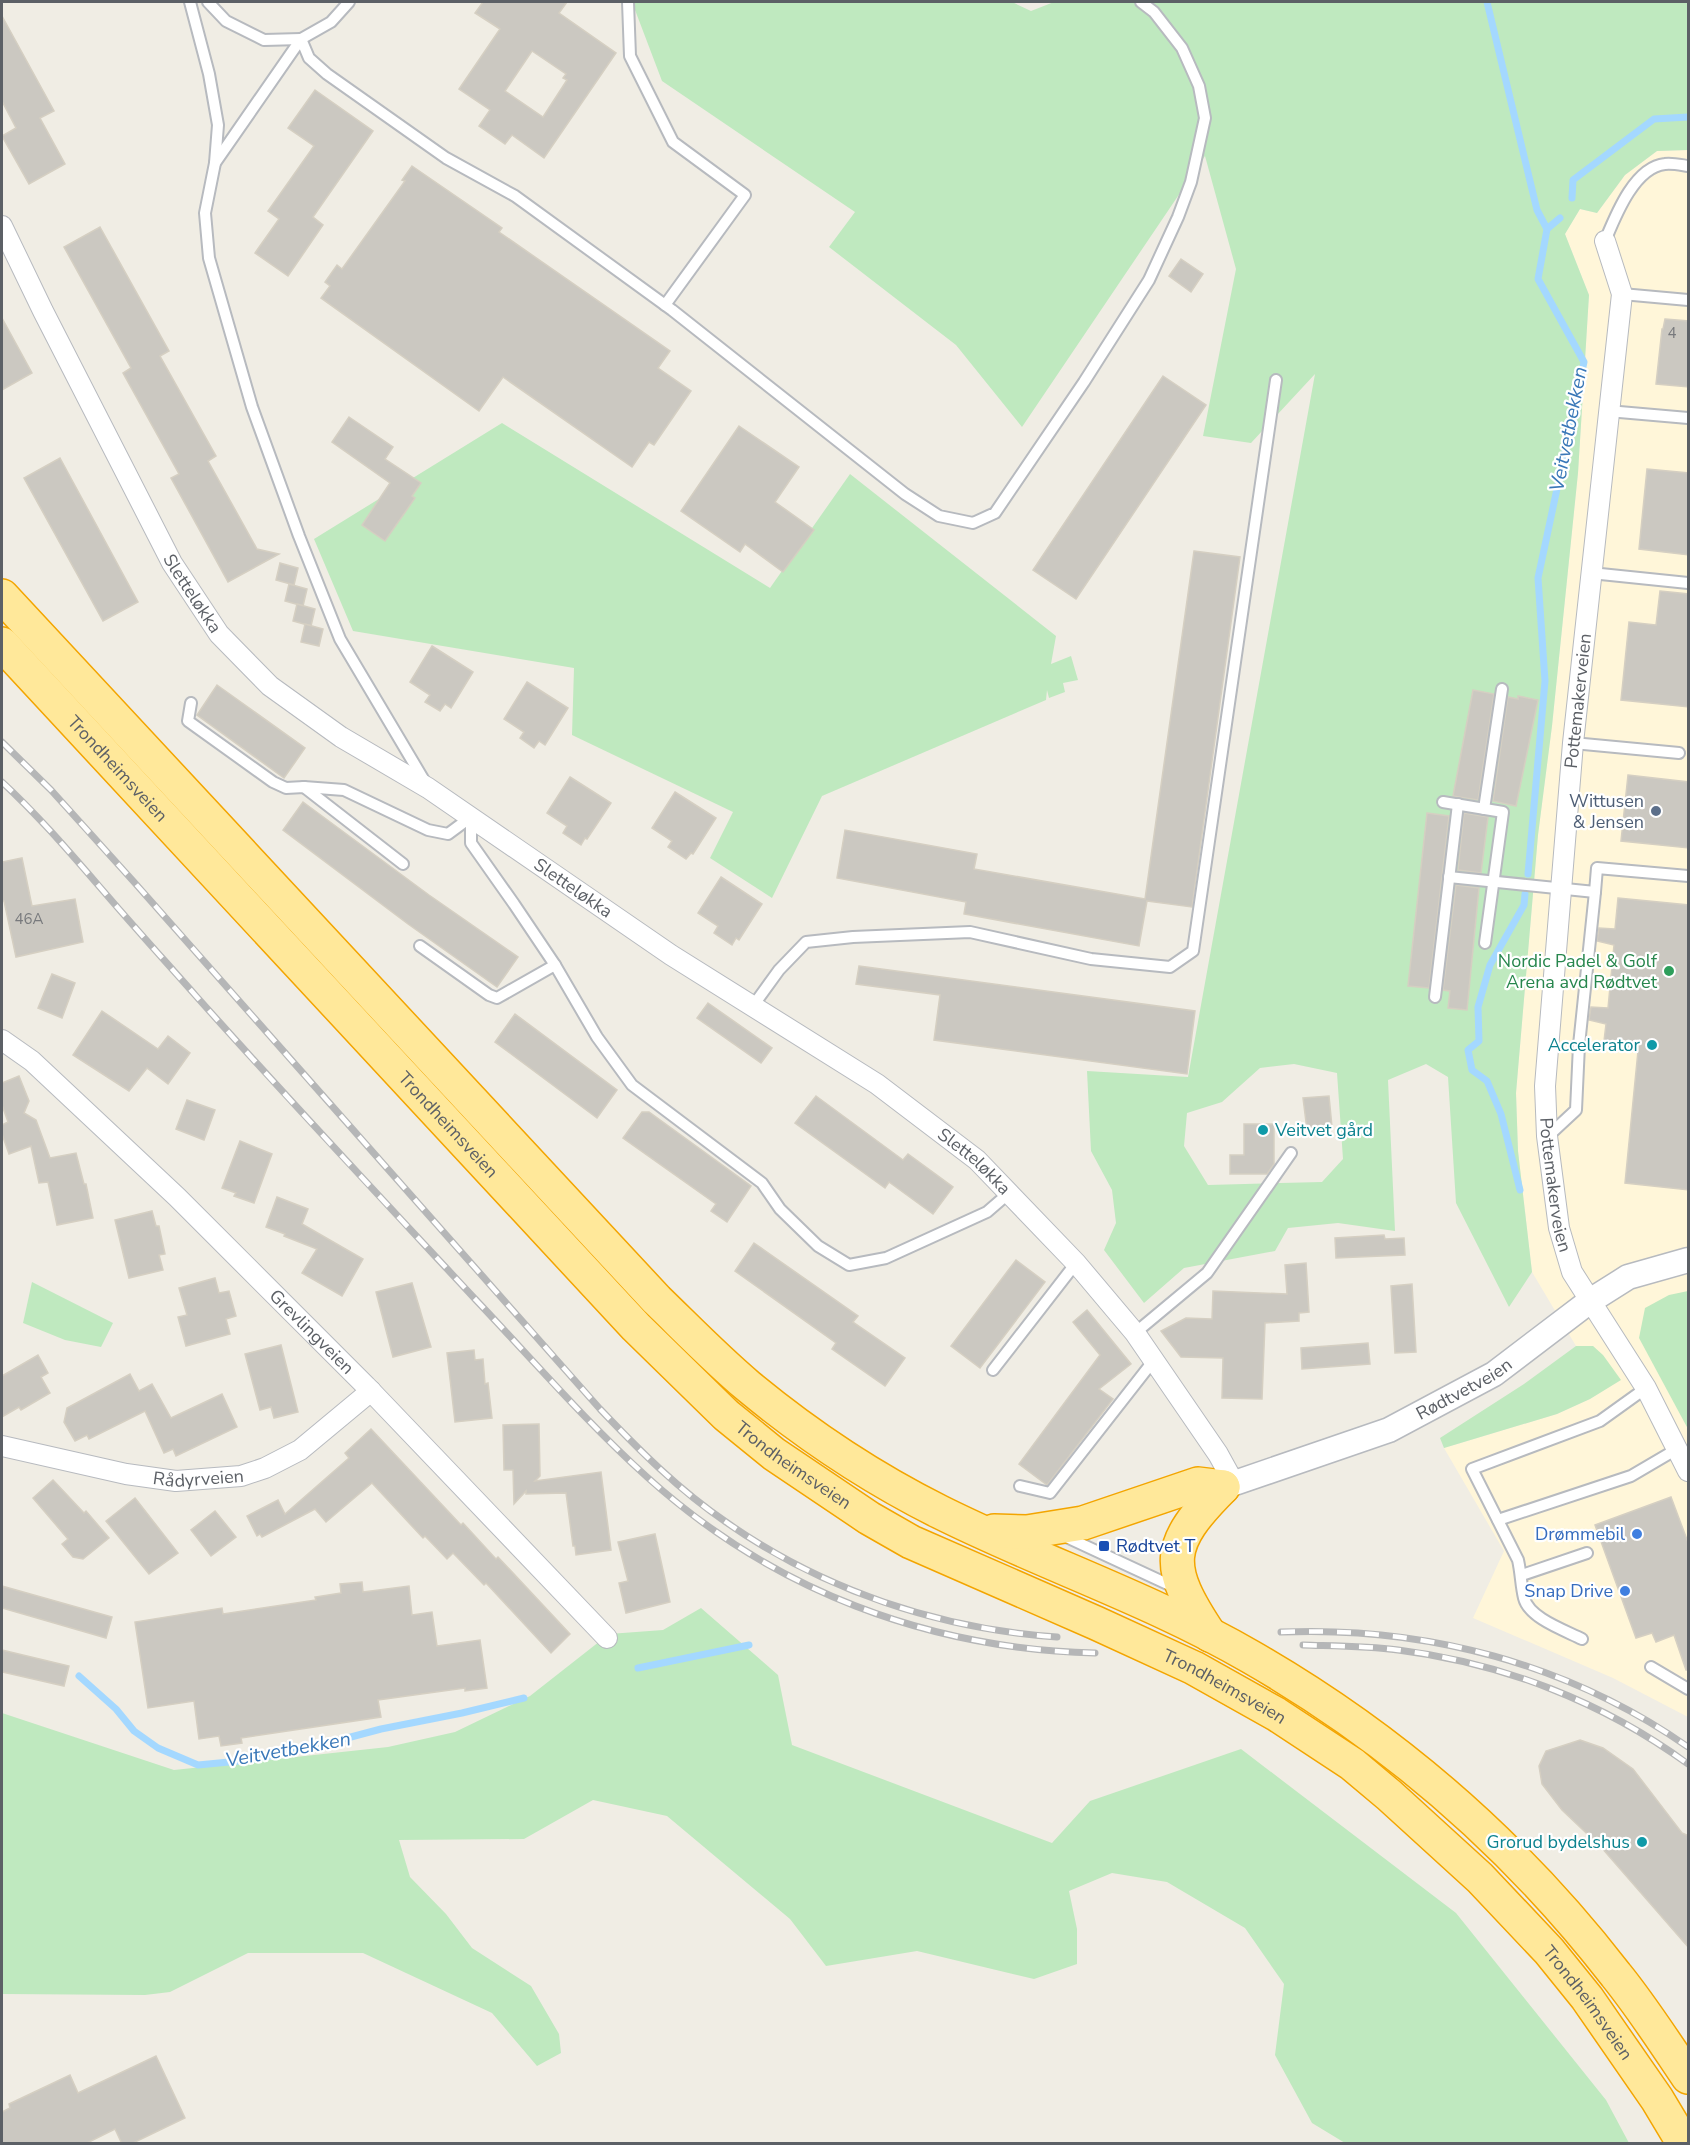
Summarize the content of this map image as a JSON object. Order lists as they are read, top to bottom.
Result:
{
  "streets": {
    "highway": ["Trondheimsveien"],
    "street": [
      "Sletteløkka",
      "Pottemakerveien",
      "Grevlingveien",
      "Rødtvetveien",
      "Rådyrveien"
    ]
  },
  "crossings": [
    ["Sletteløkka", "Rødtvetveien"],
    ["Pottemakerveien", "Rødtvetveien"],
    ["Grevlingveien", "Rådyrveien"]
  ],
  "water": ["Veitvetbekken"],
  "places": {
    "other": [
      "Wittusen & Jensen",
      "Nordic Padel & Golf Arena avd Rødtvet",
      "Accelerator",
      "Veitvet gård",
      "Drømmebil",
      "Snap Drive",
      "Grorud bydelshus"
    ],
    "transit": ["Rødtvet T"]
  },
  "house_numbers": ["4", "46A"]
}
